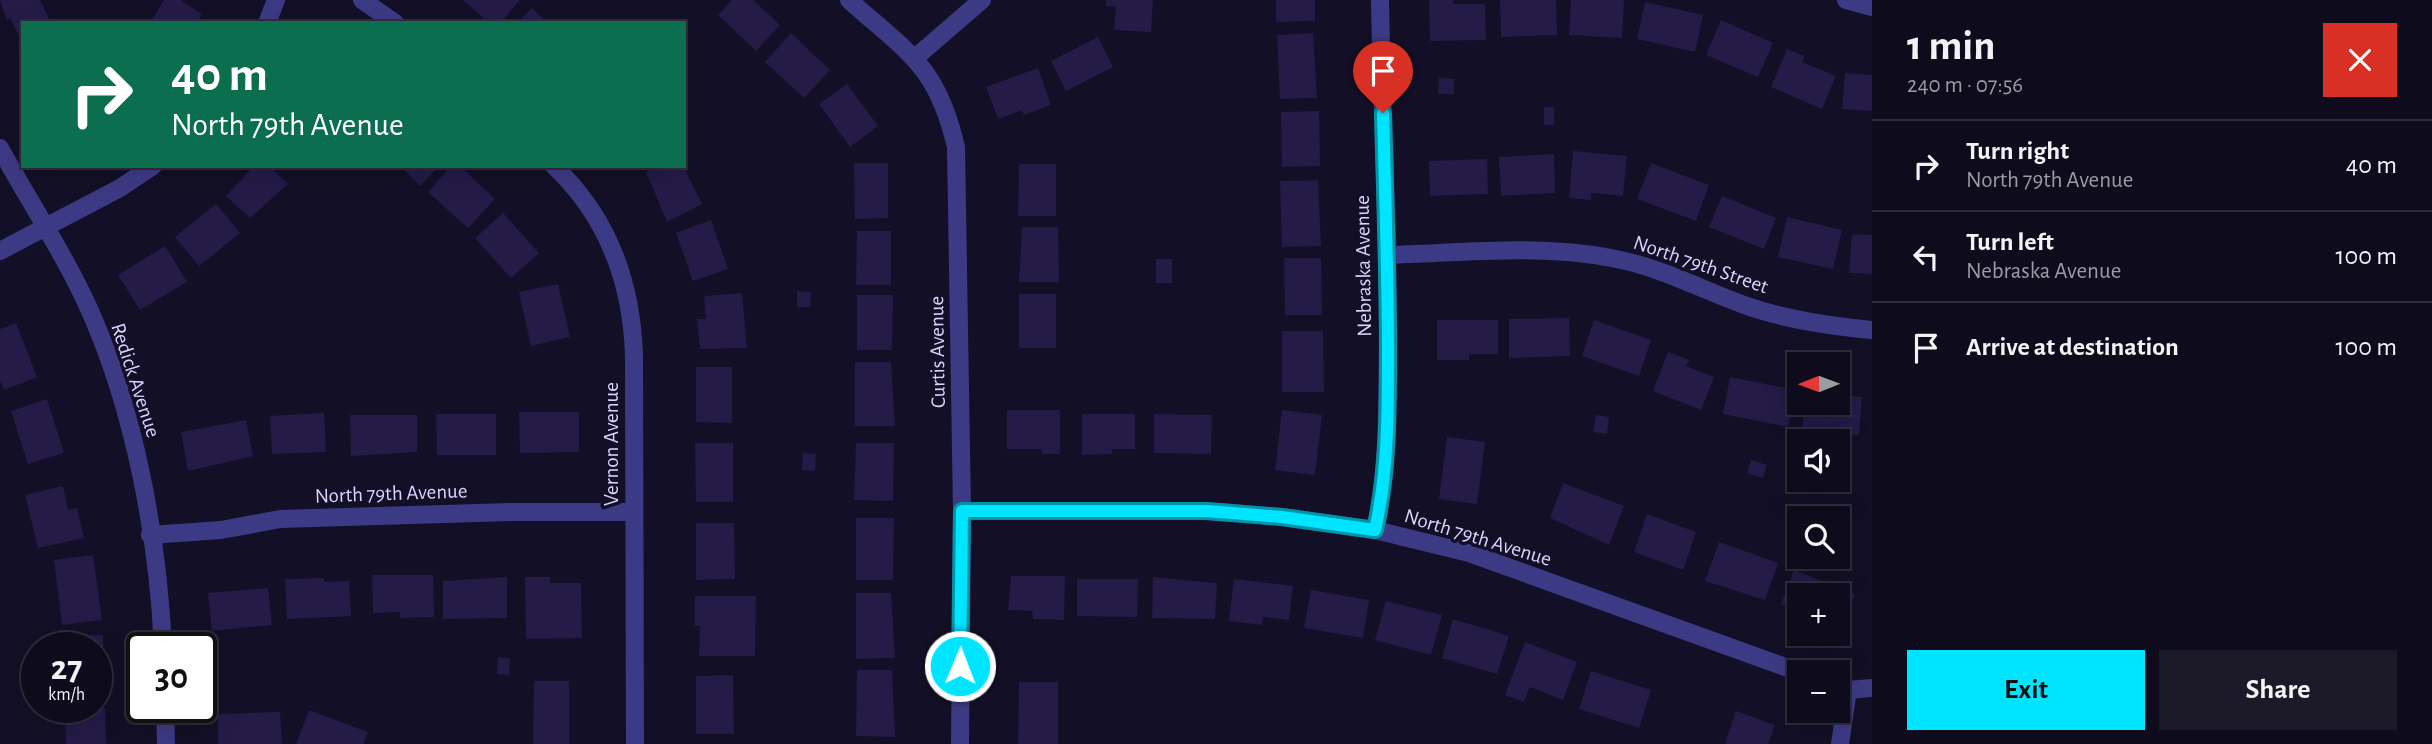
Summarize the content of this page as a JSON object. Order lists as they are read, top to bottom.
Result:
{
  "streets": {
    "street": [
      "North 79th Street",
      "Nebraska Avenue",
      "Curtis Avenue",
      "Redick Avenue",
      "Vernon Avenue",
      "North 79th Avenue"
    ]
  },
  "crossings": [
    ["North 79th Street", "Nebraska Avenue"],
    ["Nebraska Avenue", "North 79th Avenue"],
    ["Curtis Avenue", "North 79th Avenue"],
    ["Redick Avenue", "North 79th Avenue"],
    ["Vernon Avenue", "North 79th Avenue"]
  ],
  "north": "left",
  "page": {
    "heading": ["1 min", "240 m · 07:56"],
    "turn": ["40 m", "North 79th Avenue"],
    "list": [
      {
        "name": "Turn right",
        "note": "North 79th Avenue",
        "value": "40 m"
      },
      {
        "name": "Turn left",
        "note": "Nebraska Avenue",
        "value": "100 m"
      },
      {
        "name": "Arrive at destination",
        "value": "100 m"
      }
    ],
    "map_buttons": ["+", "−"],
    "speed": "27 km/h",
    "limit": "30",
    "buttons": ["Exit", "Share"]
  }
}
